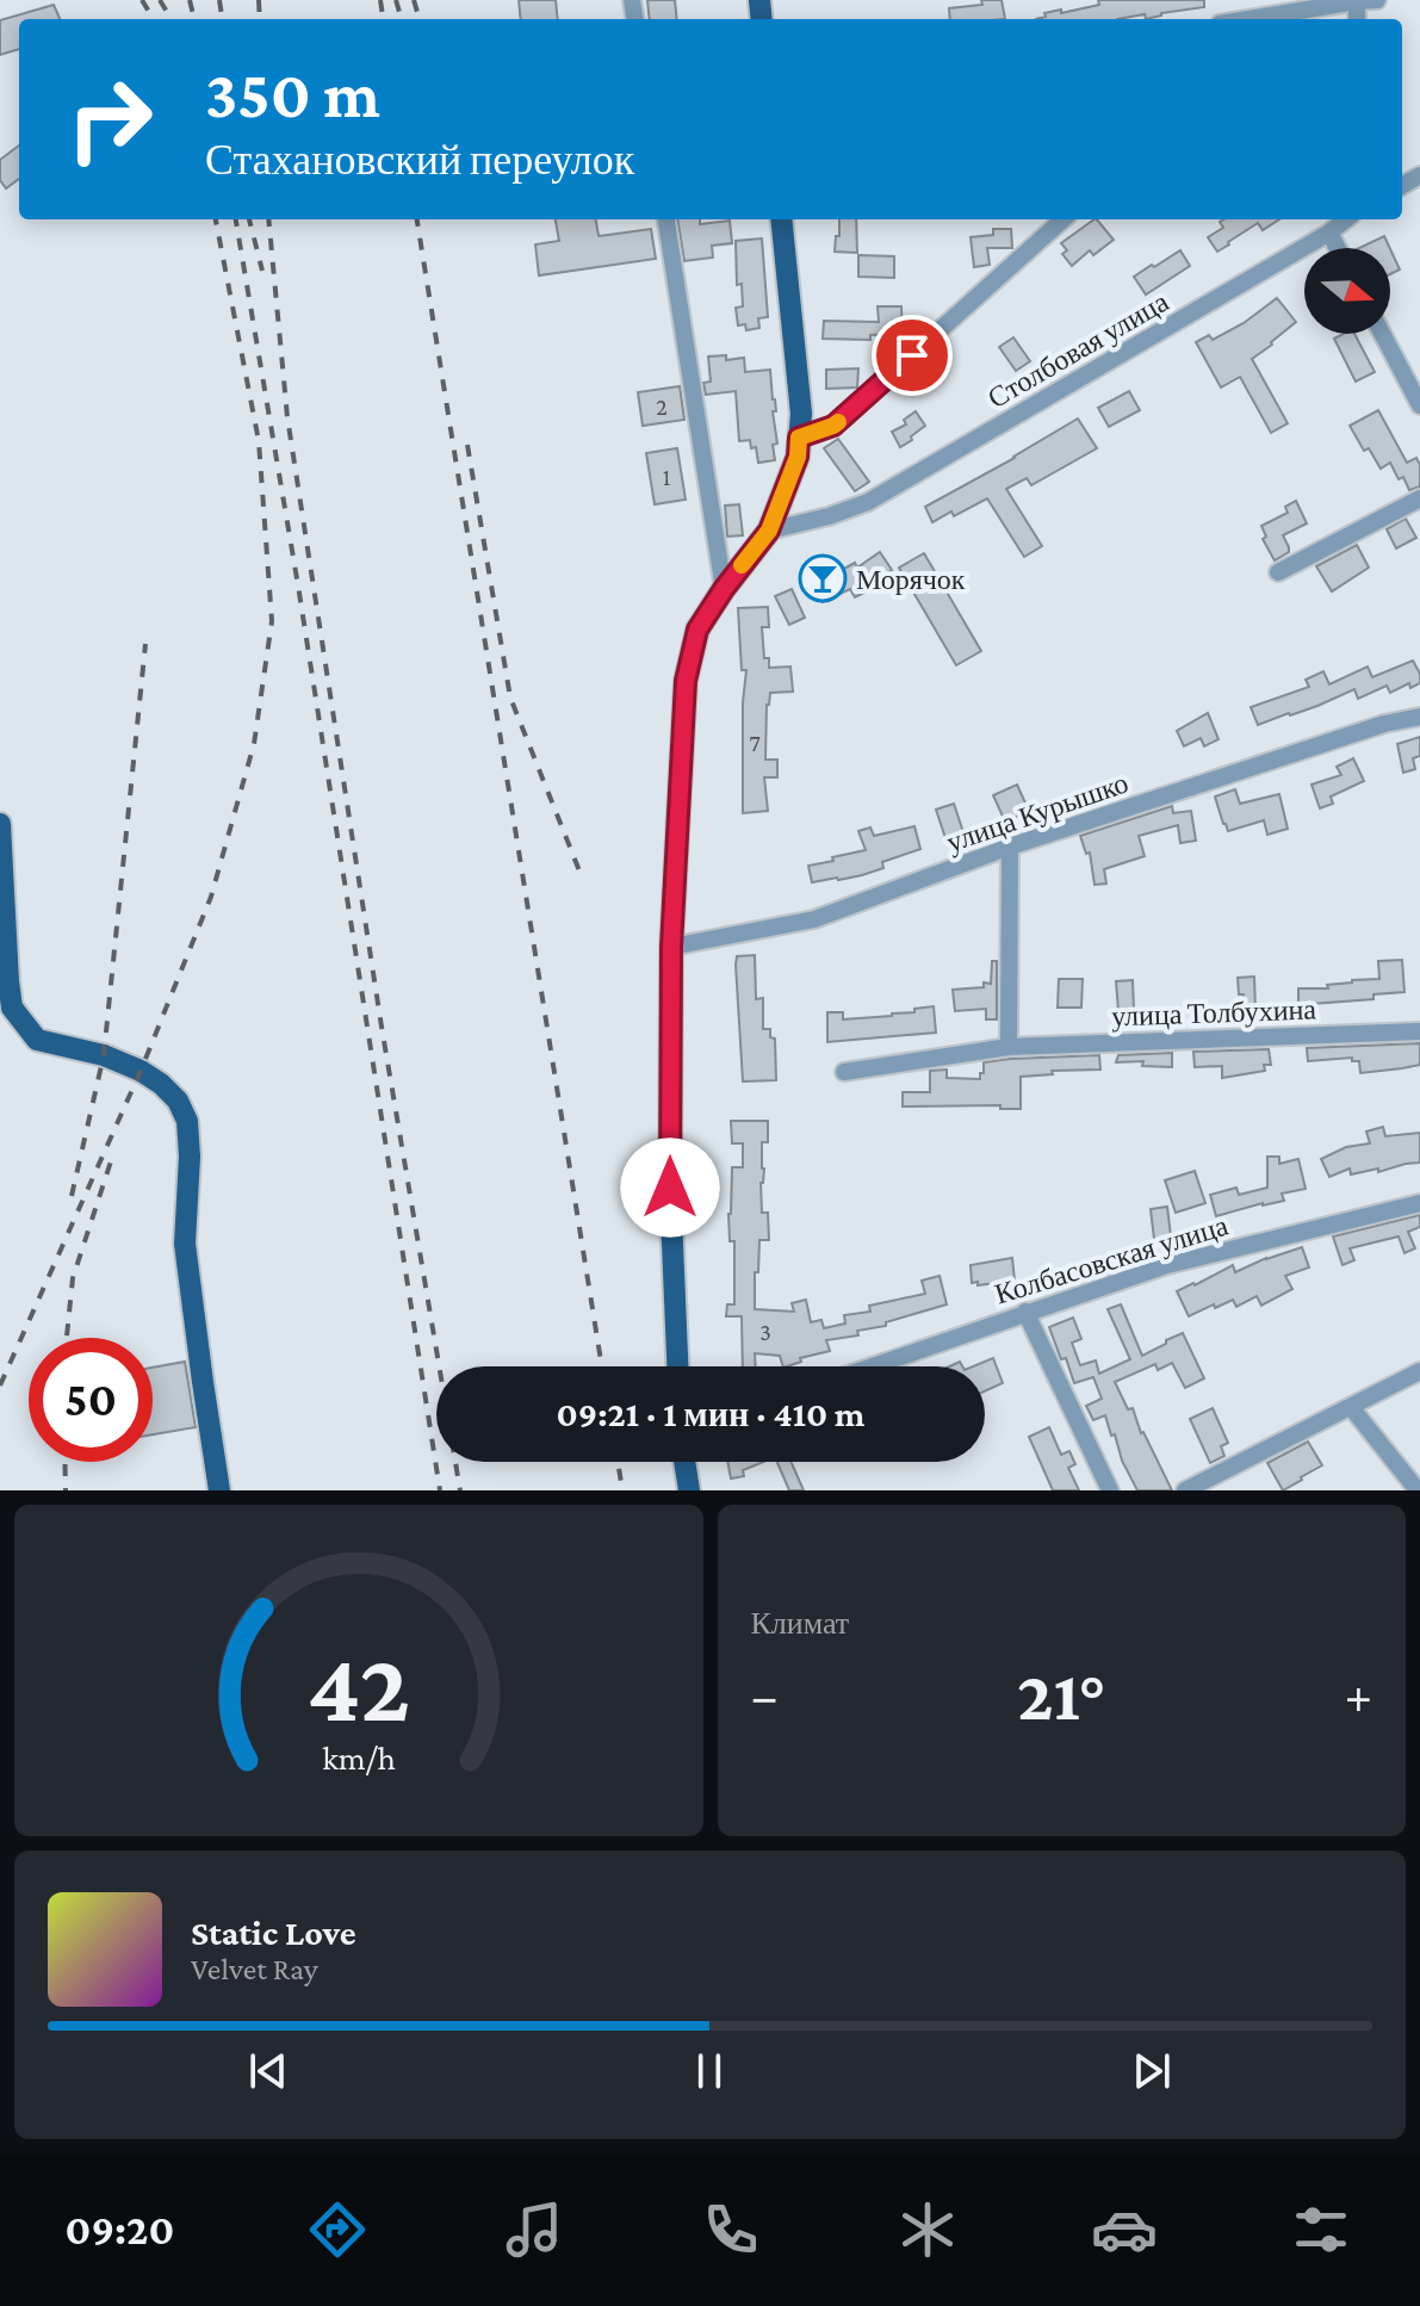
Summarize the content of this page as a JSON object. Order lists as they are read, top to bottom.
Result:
{
  "streets": {
    "street": [
      "Столбовая улица",
      "улица Курышко",
      "улица Толбухина",
      "Колбасовская улица"
    ]
  },
  "places": {
    "bar": ["Морячок"]
  },
  "house_numbers": [
    "2",
    "1",
    "7",
    "3"
  ],
  "north": "right",
  "page": {
    "turn": ["350 m", "Стахановский переулок"],
    "limit": "50",
    "trip": "09:21 · 1 мин · 410 m",
    "tile": "Климат",
    "heat": ["−", "21°", "+"],
    "song": ["Static Love", "Velvet Ray"],
    "tabs": "09:20",
    "gauge": ["42", "km/h"]
  }
}
